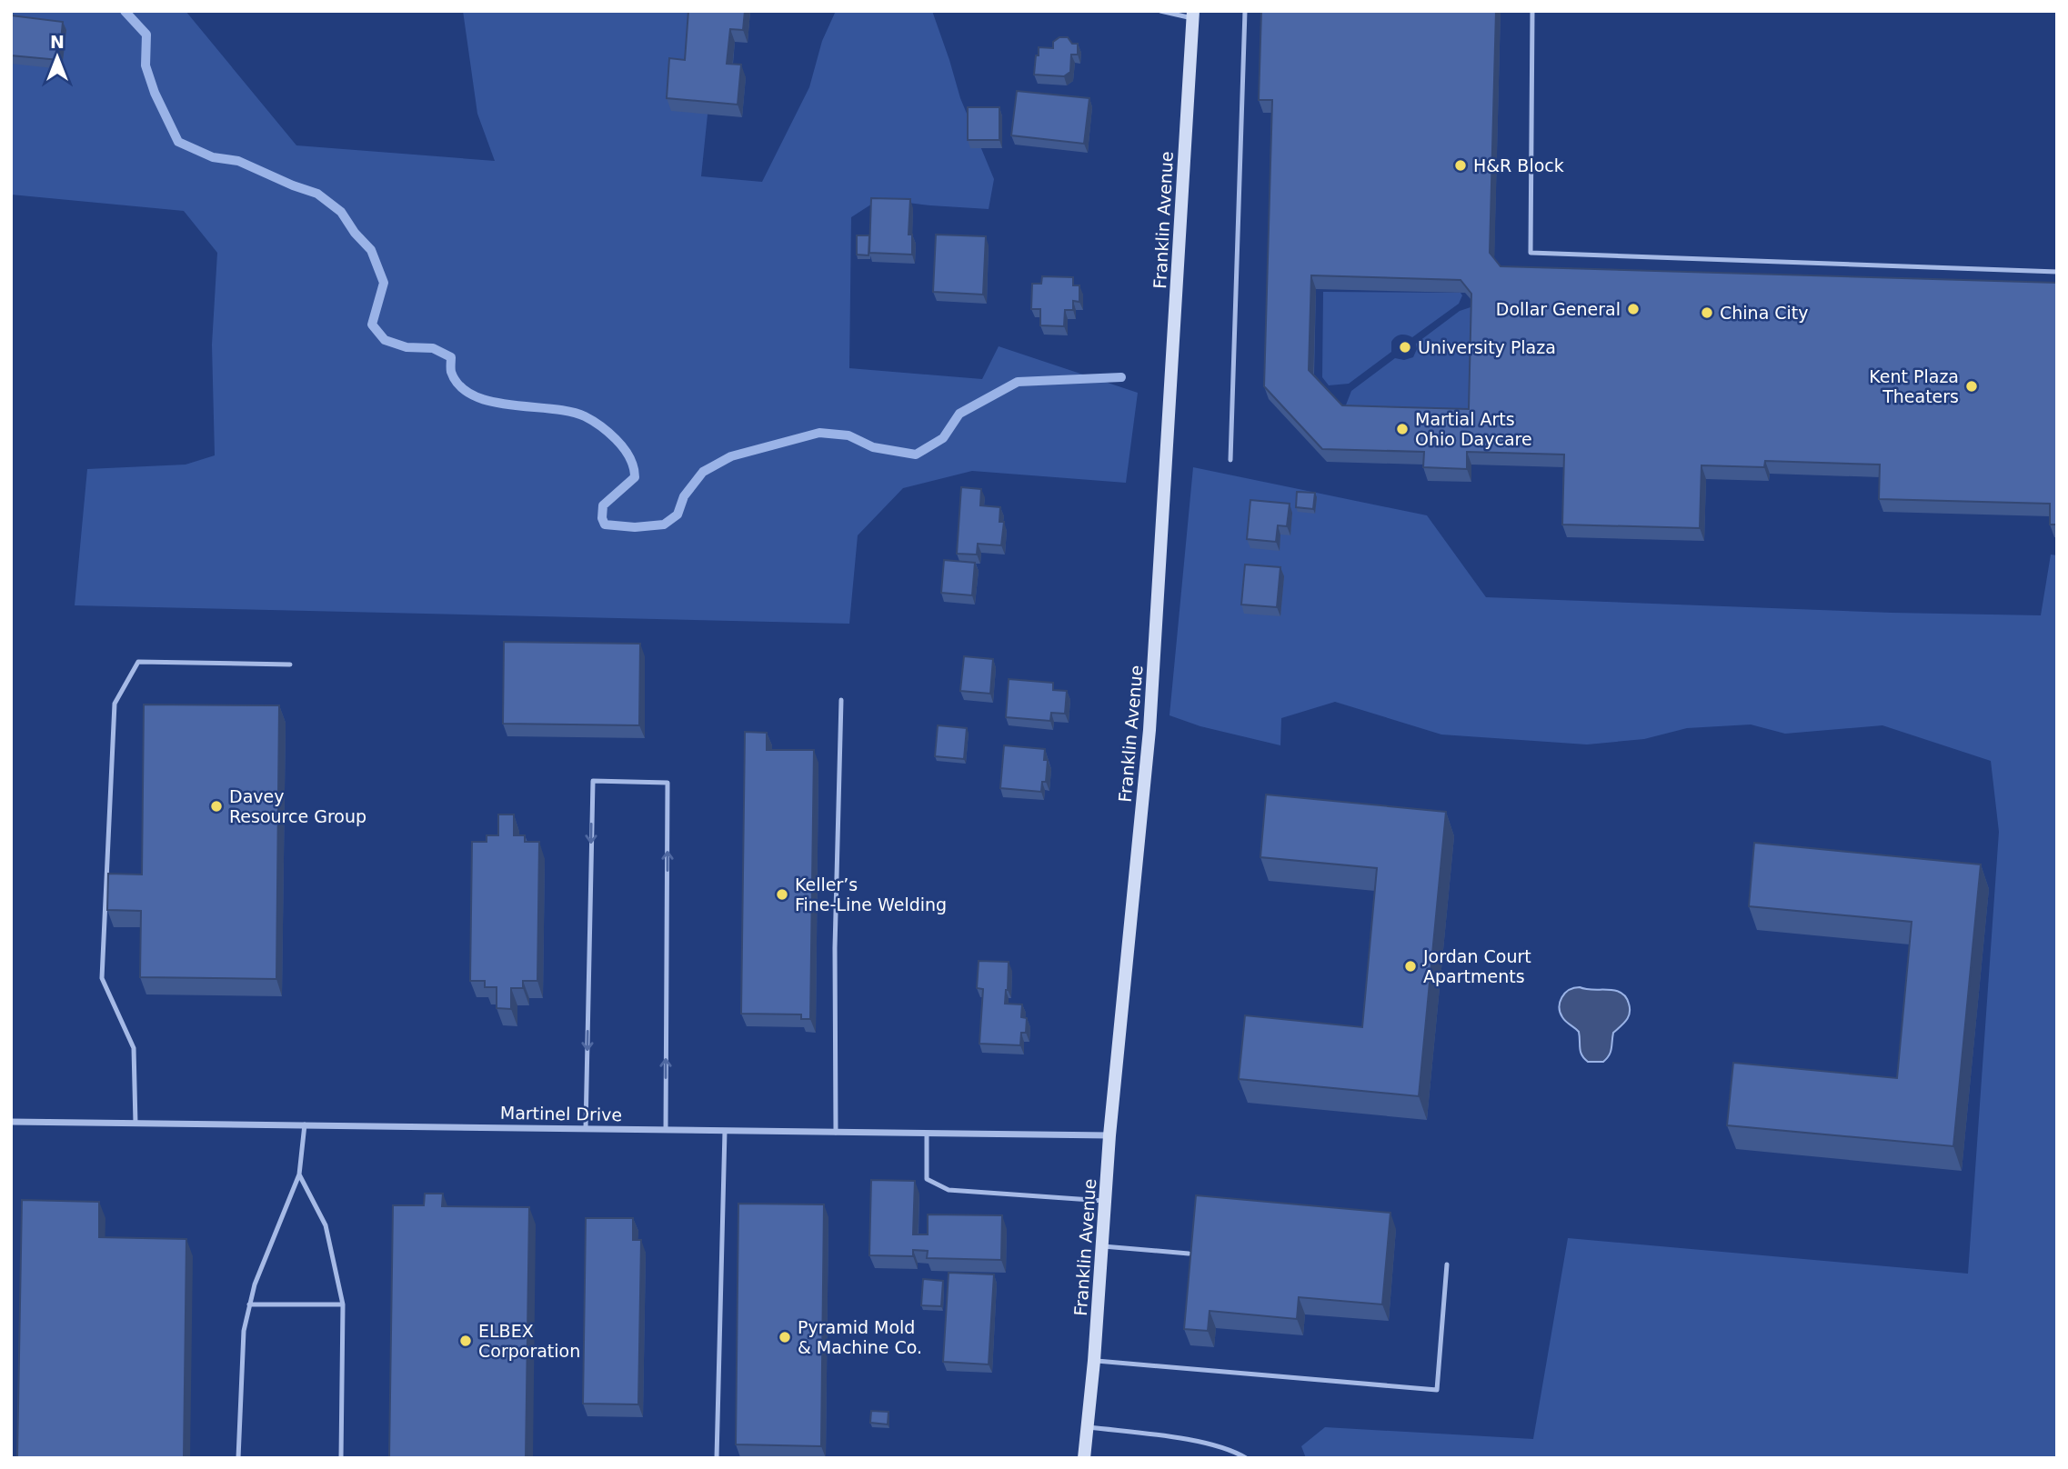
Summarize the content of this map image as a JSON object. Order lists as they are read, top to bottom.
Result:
{
  "streets": {
    "street": ["Franklin Avenue", "Martinel Drive"]
  },
  "crossings": [
    ["Franklin Avenue", "Martinel Drive"]
  ],
  "places": [
    "H&R Block",
    "Dollar General",
    "China City",
    "University Plaza",
    "Kent Plaza Theaters",
    "Martial Arts Ohio Daycare",
    "Davey Resource Group",
    "Keller’s Fine-Line Welding",
    "Jordan Court Apartments",
    "Pyramid Mold & Machine Co.",
    "ELBEX Corporation"
  ],
  "north": "top"
}
